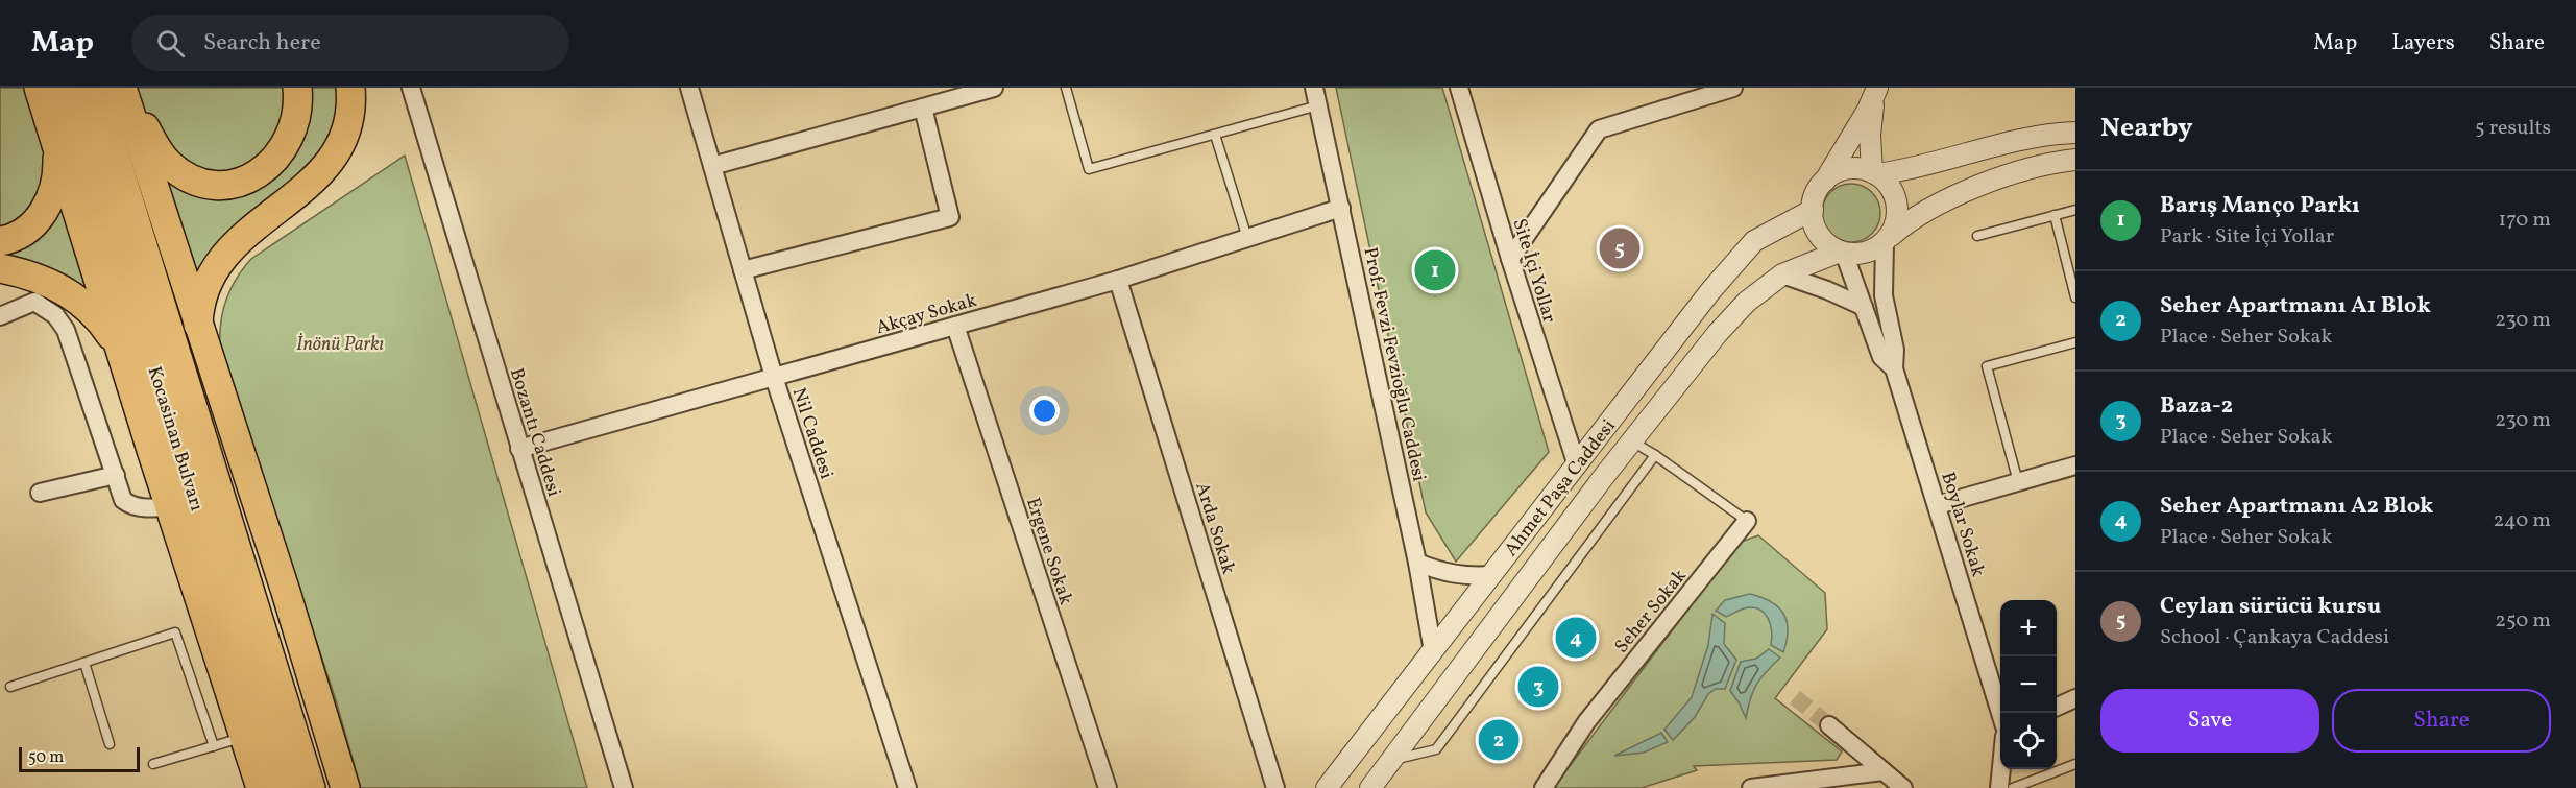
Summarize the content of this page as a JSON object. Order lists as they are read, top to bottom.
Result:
{
  "streets": {
    "highway": ["Kocasinan Bulvarı"],
    "street": [
      "Site İçi Yollar",
      "Akçay Sokak",
      "Prof. Fevzi Fevzioğlu Caddesi",
      "Bozantı Caddesi",
      "Nil Caddesi",
      "Ahmet Paşa Caddesi",
      "Boylar Sokak",
      "Arda Sokak",
      "Ergene Sokak",
      "Seher Sokak"
    ]
  },
  "crossings": [
    ["Site İçi Yollar", "Ahmet Paşa Caddesi"],
    ["Akçay Sokak", "Prof. Fevzi Fevzioğlu Caddesi"],
    ["Akçay Sokak", "Bozantı Caddesi"],
    ["Akçay Sokak", "Nil Caddesi"],
    ["Akçay Sokak", "Arda Sokak"],
    ["Akçay Sokak", "Ergene Sokak"],
    ["Prof. Fevzi Fevzioğlu Caddesi", "Ahmet Paşa Caddesi"],
    ["Ahmet Paşa Caddesi", "Boylar Sokak"]
  ],
  "parks": ["İnönü Parkı"],
  "scale_bar": "50 m",
  "page": {
    "header": "Map",
    "search": "Search here",
    "nav": ["Map", "Layers", "Share"],
    "heading": ["Nearby", "5 results"],
    "list": [
      {
        "mark": "1",
        "name": "Barış Manço Parkı",
        "note": "Park · Site İçi Yollar",
        "value": "170 m"
      },
      {
        "mark": "2",
        "name": "Seher Apartmanı A1 Blok",
        "note": "Place · Seher Sokak",
        "value": "230 m"
      },
      {
        "mark": "3",
        "name": "Baza-2",
        "note": "Place · Seher Sokak",
        "value": "230 m"
      },
      {
        "mark": "4",
        "name": "Seher Apartmanı A2 Blok",
        "note": "Place · Seher Sokak",
        "value": "240 m"
      },
      {
        "mark": "5",
        "name": "Ceylan sürücü kursu",
        "note": "School · Çankaya Caddesi",
        "value": "250 m"
      }
    ],
    "pins": [
      "5",
      "1",
      "4",
      "3",
      "2"
    ],
    "map_buttons": ["+", "−"],
    "buttons": ["Save", "Share"],
    "scale": "50 m"
  }
}
